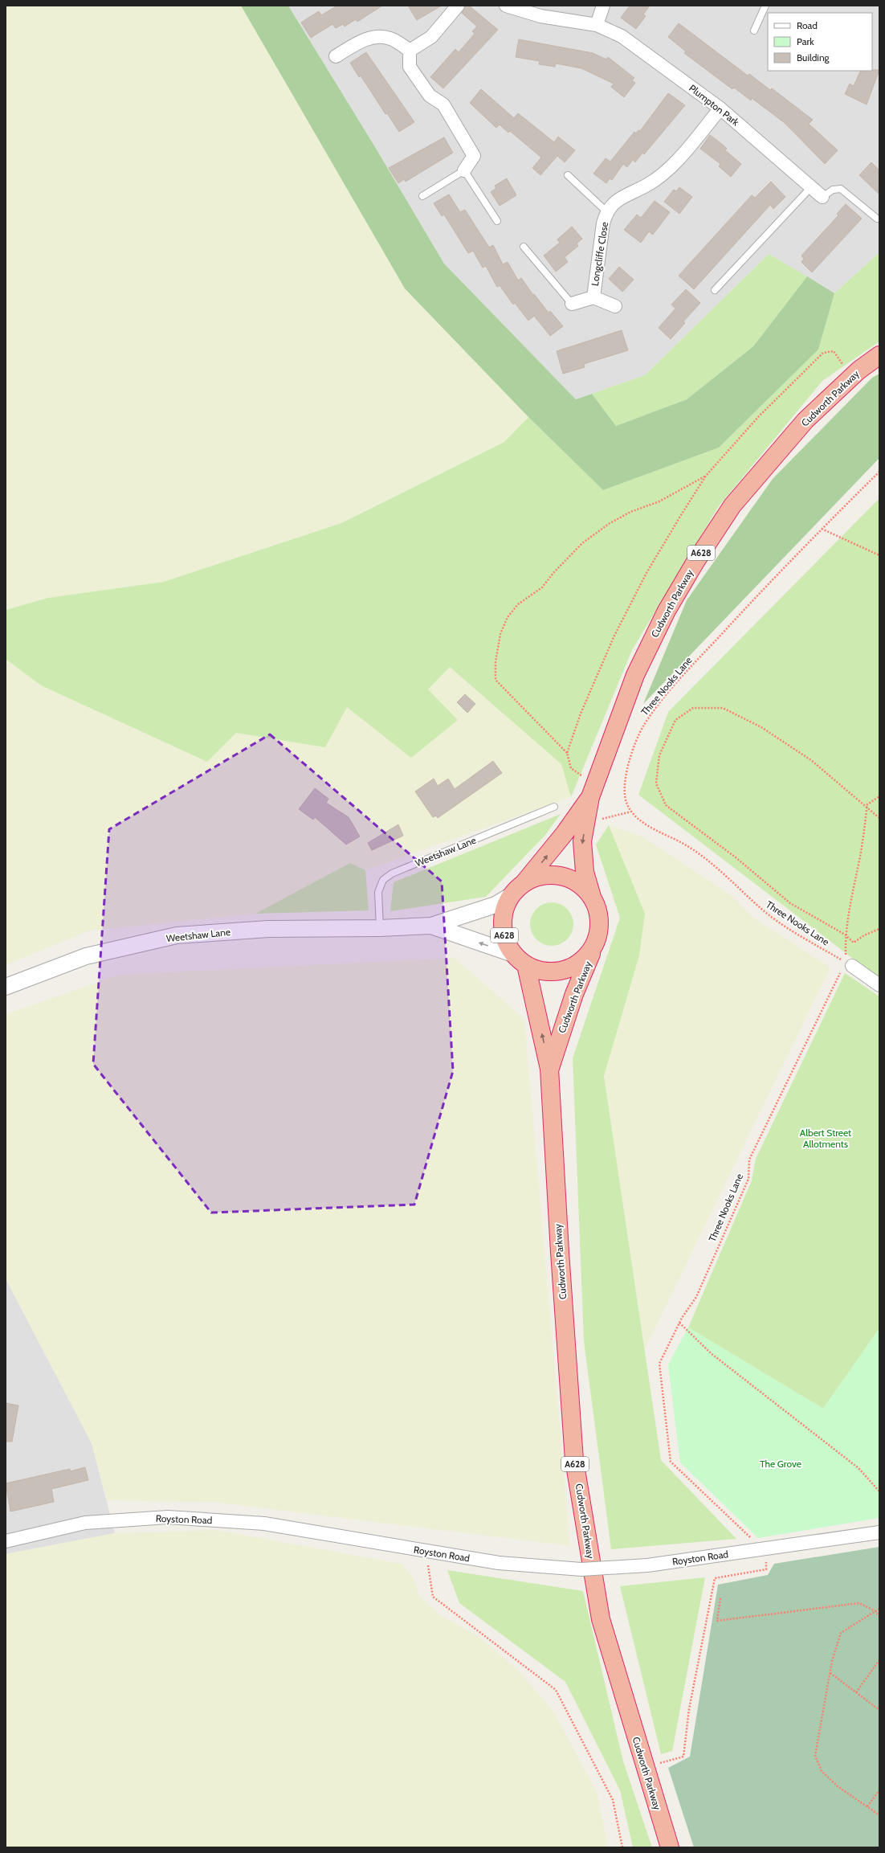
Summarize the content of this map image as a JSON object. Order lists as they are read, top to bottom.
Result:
{
  "streets": {
    "highway": ["Cudworth Parkway", "A628"],
    "street": [
      "Plumpton Park",
      "Longcliffe Close",
      "Weetshaw Lane",
      "Royston Road"
    ],
    "path": ["Three Nooks Lane"]
  },
  "crossings": [
    ["Plumpton Park", "Longcliffe Close"],
    ["Cudworth Parkway", "Weetshaw Lane"],
    ["Three Nooks Lane", "Royston Road"]
  ],
  "parks": ["Albert Street Allotments", "The Grove"],
  "legend": ["Road", "Park", "Building"]
}
